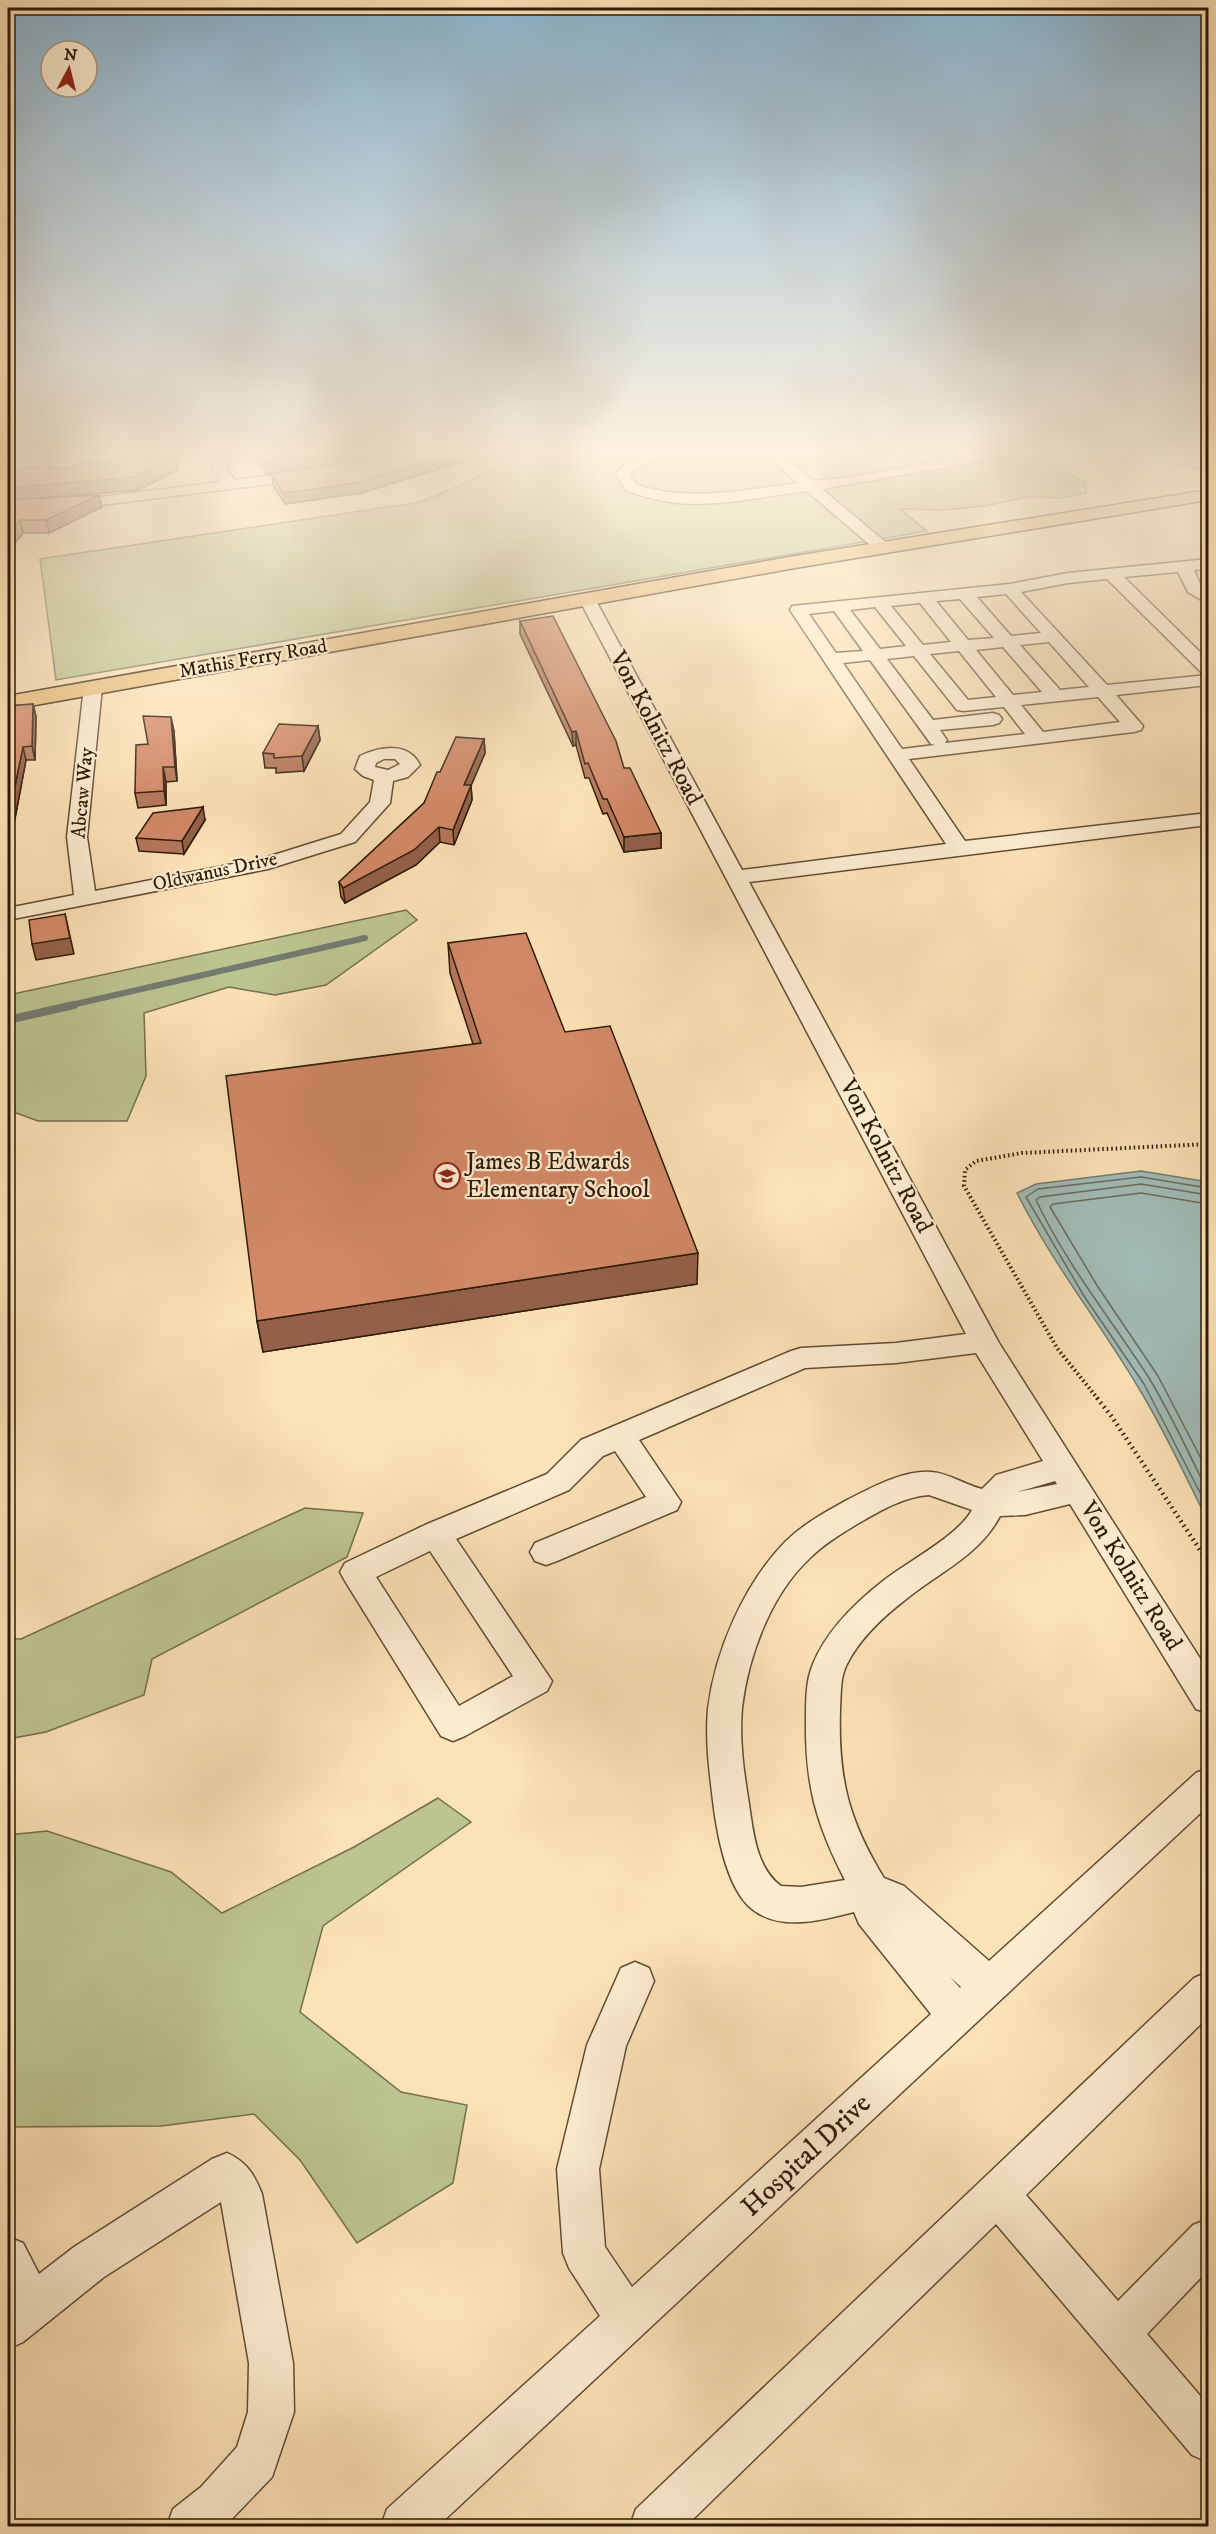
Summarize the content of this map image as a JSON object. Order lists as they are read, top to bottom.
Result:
{
  "streets": {
    "main road": ["Mathis Ferry Road"],
    "street": [
      "Von Kolnitz Road",
      "Abcaw Way",
      "Oldwanus Drive",
      "Hospital Drive"
    ]
  },
  "crossings": [
    ["Mathis Ferry Road", "Von Kolnitz Road"],
    ["Mathis Ferry Road", "Abcaw Way"],
    ["Abcaw Way", "Oldwanus Drive"]
  ],
  "places": {
    "school or university": ["James B Edwards Elementary School"]
  },
  "north": "top"
}
